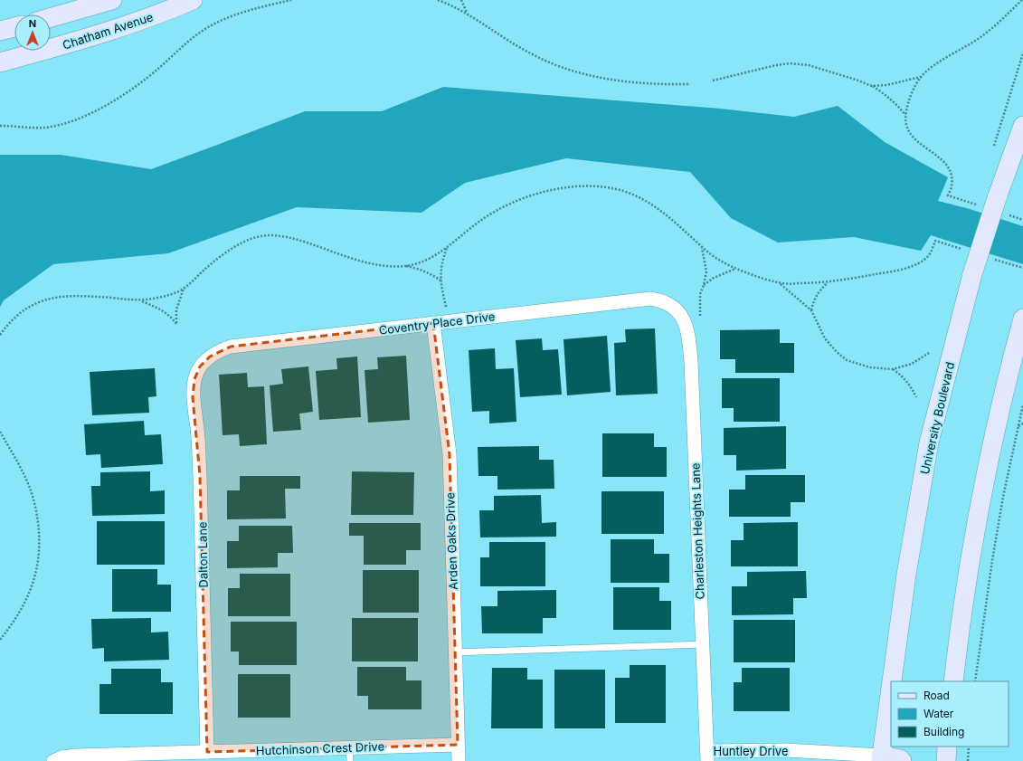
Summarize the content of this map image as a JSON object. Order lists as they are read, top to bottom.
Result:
{
  "streets": {
    "main road": ["Chatham Avenue", "University Boulevard"],
    "street": [
      "Coventry Place Drive",
      "Charleston Heights Lane",
      "Arden Oaks Drive",
      "Dalton Lane",
      "Hutchinson Crest Drive",
      "Huntley Drive"
    ]
  },
  "crossings": [
    ["Coventry Place Drive", "Charleston Heights Lane"],
    ["Coventry Place Drive", "Arden Oaks Drive"],
    ["Coventry Place Drive", "Dalton Lane"],
    ["University Boulevard", "Huntley Drive"],
    ["Charleston Heights Lane", "Huntley Drive"],
    ["Arden Oaks Drive", "Hutchinson Crest Drive"],
    ["Dalton Lane", "Hutchinson Crest Drive"]
  ],
  "legend": ["Road", "Water", "Building"],
  "north": "top"
}
